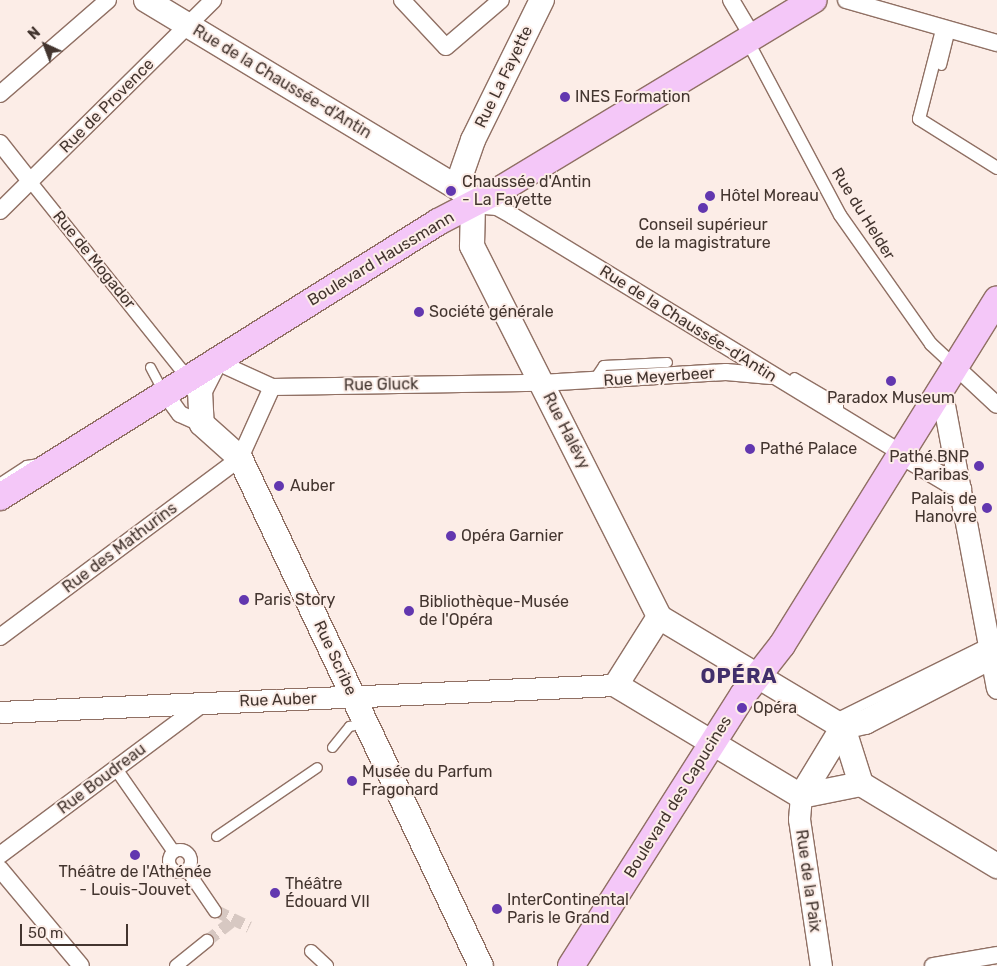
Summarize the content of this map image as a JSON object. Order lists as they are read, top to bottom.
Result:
{
  "streets": {
    "main road": [
      "Rue La Fayette",
      "Rue de la Chaussée-d'Antin",
      "Boulevard Haussmann",
      "Rue Halévy",
      "Rue Scribe",
      "Boulevard des Capucines"
    ],
    "street": [
      "Rue de Provence",
      "Rue du Helder",
      "Rue de Mogador",
      "Rue Meyerbeer",
      "Rue Gluck",
      "Rue des Mathurins",
      "Rue Auber",
      "Rue Boudreau",
      "Rue de la Paix"
    ]
  },
  "crossings": [
    ["Rue La Fayette", "Rue de la Chaussée-d'Antin"],
    ["Rue La Fayette", "Boulevard Haussmann"],
    ["Rue La Fayette", "Rue Halévy"],
    ["Rue de la Chaussée-d'Antin", "Rue de Provence"],
    ["Rue de la Chaussée-d'Antin", "Boulevard Haussmann"],
    ["Rue de la Chaussée-d'Antin", "Rue Meyerbeer"],
    ["Rue de la Chaussée-d'Antin", "Boulevard des Capucines"],
    ["Rue de Provence", "Rue de Mogador"],
    ["Rue du Helder", "Boulevard Haussmann"],
    ["Rue du Helder", "Boulevard des Capucines"],
    ["Boulevard Haussmann", "Rue de Mogador"],
    ["Rue Meyerbeer", "Rue Gluck"],
    ["Rue Meyerbeer", "Rue Halévy"],
    ["Rue Gluck", "Rue Halévy"],
    ["Rue des Mathurins", "Rue Scribe"],
    ["Rue Scribe", "Rue Auber"],
    ["Rue Auber", "Rue Boudreau"]
  ],
  "districts": ["OPÉRA"],
  "places": [
    "INES Formation",
    "Chaussée d'Antin - La Fayette",
    "Hôtel Moreau",
    "Conseil supérieur de la magistrature",
    "Société générale",
    "Paradox Museum",
    "Pathé Palace",
    "Pathé BNP Paribas",
    "Auber",
    "Palais de Hanovre",
    "Opéra Garnier",
    "Paris Story",
    "Bibliothèque-Musée de l'Opéra",
    "Opéra",
    "Musée du Parfum Fragonard",
    "Théâtre de l'Athénée - Louis-Jouvet",
    "Théâtre Édouard VII",
    "InterContinental Paris le Grand"
  ],
  "scale_bar": "50 m",
  "north": "top left"
}
